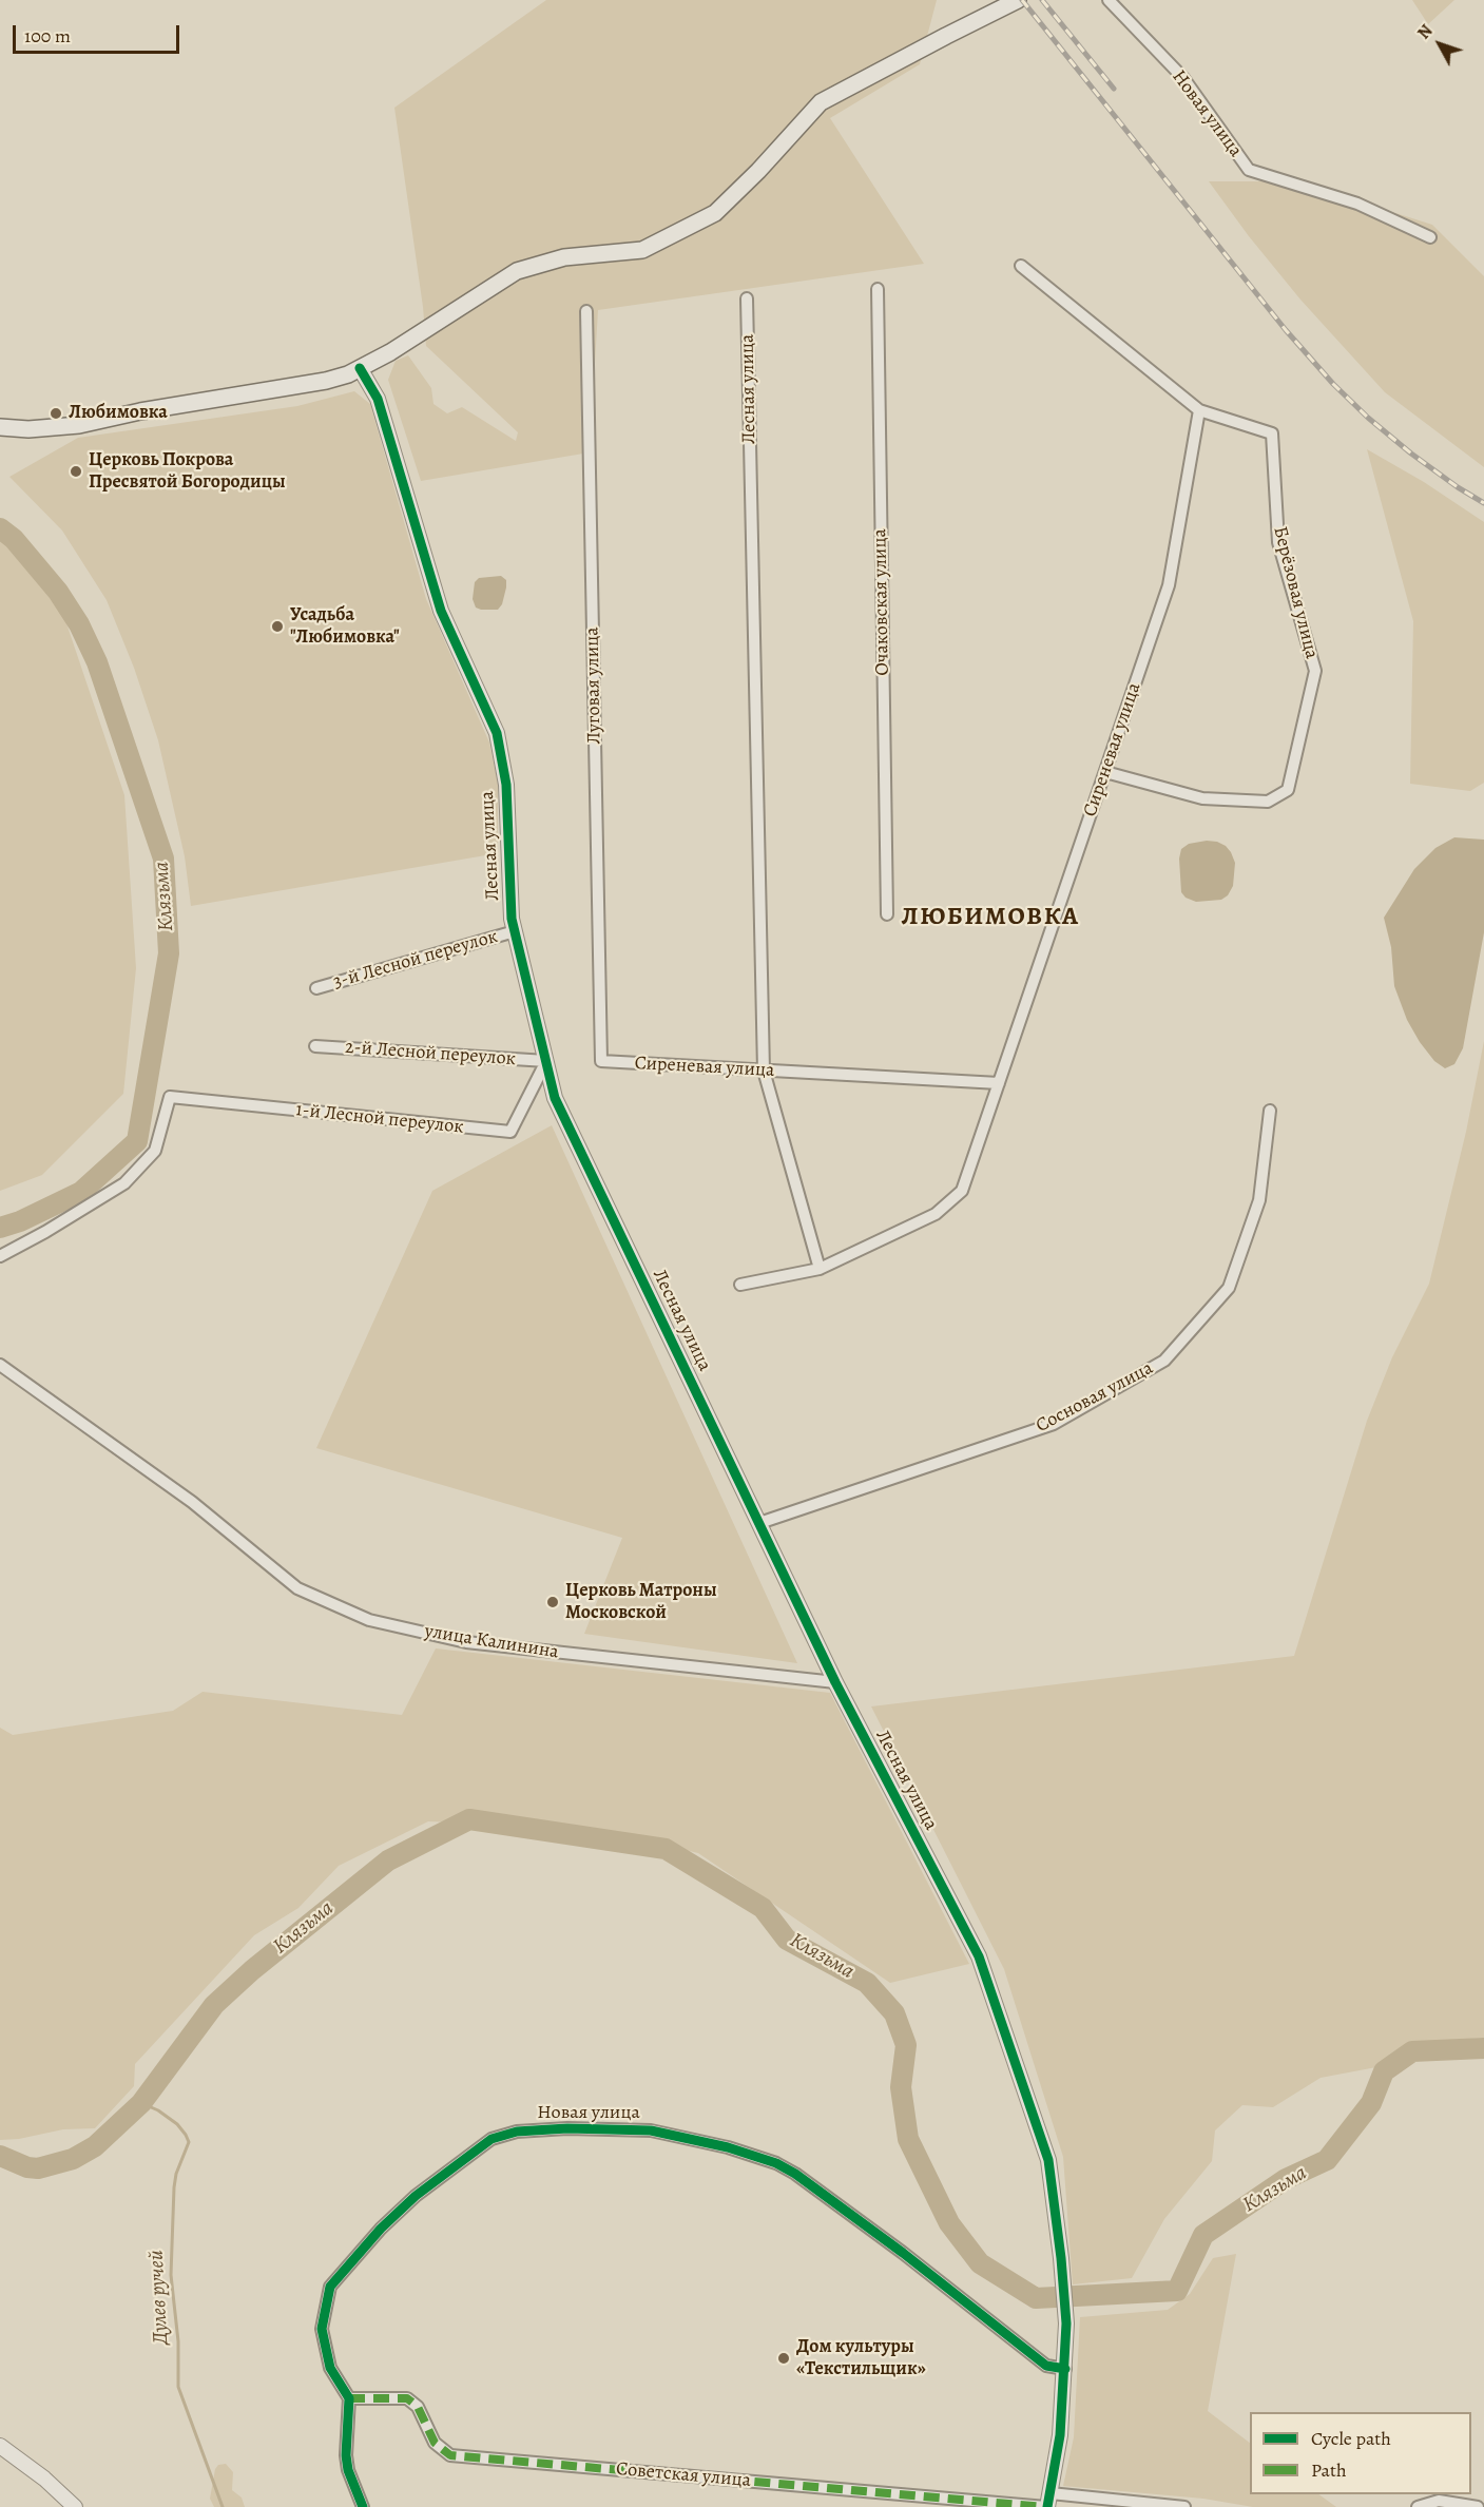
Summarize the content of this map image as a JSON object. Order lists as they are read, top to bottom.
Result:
{
  "streets": {
    "street": [
      "Новая улица",
      "Лесная улица",
      "Берёзовая улица",
      "Очаковская улица",
      "Луговая улица",
      "Сиреневая улица",
      "3-й Лесной переулок",
      "2-й Лесной переулок",
      "1-й Лесной переулок",
      "Сосновая улица",
      "улица Калинина",
      "Советская улица"
    ]
  },
  "crossings": [
    ["Новая улица", "Лесная улица"],
    ["Новая улица", "Советская улица"],
    ["Лесная улица", "Сиреневая улица"],
    ["Лесная улица", "3-й Лесной переулок"],
    ["Лесная улица", "2-й Лесной переулок"],
    ["Лесная улица", "1-й Лесной переулок"],
    ["Лесная улица", "Сосновая улица"],
    ["Лесная улица", "улица Калинина"],
    ["Лесная улица", "Советская улица"],
    ["Берёзовая улица", "Сиреневая улица"],
    ["Луговая улица", "Сиреневая улица"],
    ["2-й Лесной переулок", "1-й Лесной переулок"]
  ],
  "districts": ["ЛЮБИМОВКА"],
  "water": ["Клязьма", "Дулев ручей"],
  "places": [
    "Любимовка",
    "Церковь Покрова Пресвятой Богородицы",
    "Усадьба \"Любимовка\"",
    "Церковь Матроны Московской",
    "Дом культуры «Текстильщик»"
  ],
  "legend": ["Cycle path", "Path"],
  "scale_bar": "100 m",
  "north": "top left"
}
